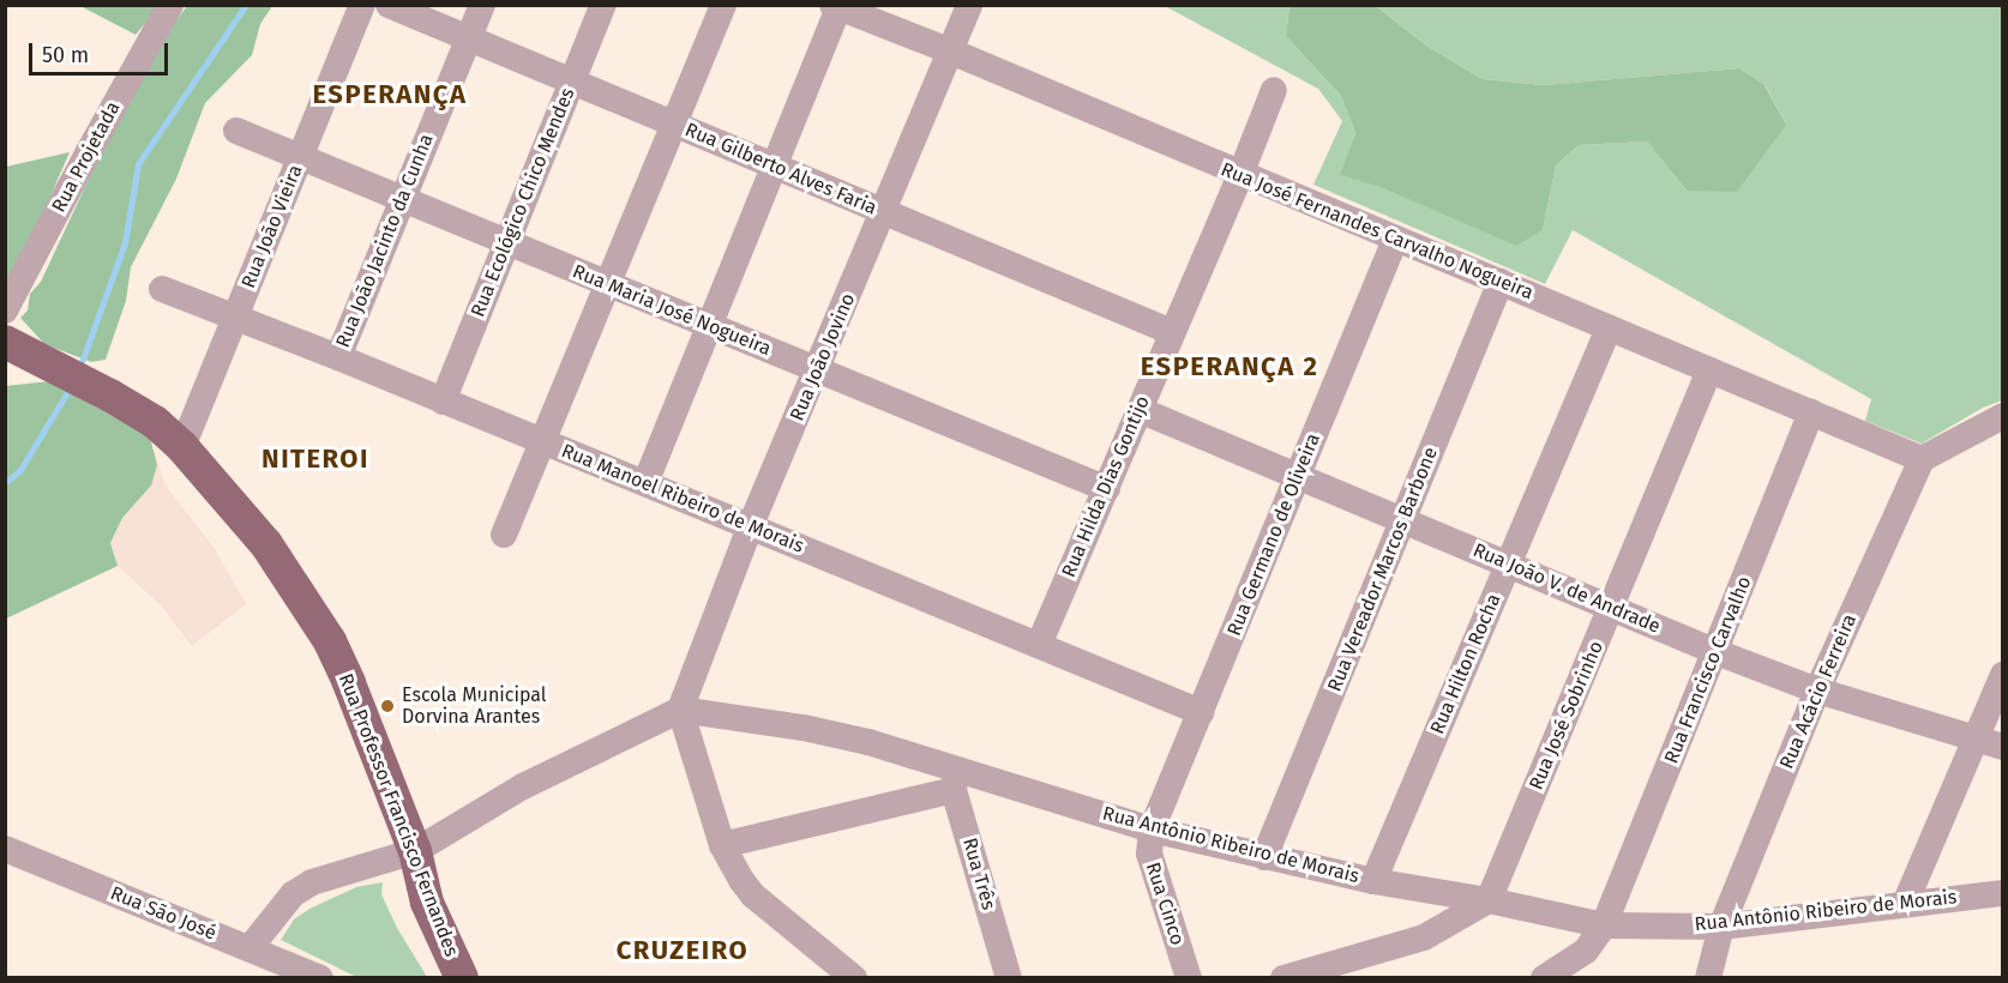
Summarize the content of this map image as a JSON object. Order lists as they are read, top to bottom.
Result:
{
  "streets": {
    "main road": ["Rua Professor Francisco Fernandes"],
    "street": [
      "Rua Projetada",
      "Rua Gilberto Alves Faria",
      "Rua Ecológico Chico Mendes",
      "Rua João Vieira",
      "Rua José Fernandes Carvalho Nogueira",
      "Rua João Jacinto da Cunha",
      "Rua Maria José Nogueira",
      "Rua João Jovino",
      "Rua Hilda Dias Gontijo",
      "Rua Manoel Ribeiro de Morais",
      "Rua Germano de Oliveira",
      "Rua Vereador Marcos Barbone",
      "Rua João V. de Andrade",
      "Rua Hilton Rocha",
      "Rua Francisco Carvalho",
      "Rua Acácio Ferreira",
      "Rua José Sobrinho",
      "Rua Antônio Ribeiro de Morais",
      "Rua Três",
      "Rua Cinco",
      "Rua São José"
    ]
  },
  "crossings": [
    ["Rua Gilberto Alves Faria", "Rua Ecológico Chico Mendes"],
    ["Rua Gilberto Alves Faria", "Rua João Jacinto da Cunha"],
    ["Rua Gilberto Alves Faria", "Rua João Jovino"],
    ["Rua Gilberto Alves Faria", "Rua Hilda Dias Gontijo"],
    ["Rua Ecológico Chico Mendes", "Rua Maria José Nogueira"],
    ["Rua Ecológico Chico Mendes", "Rua Manoel Ribeiro de Morais"],
    ["Rua João Vieira", "Rua Maria José Nogueira"],
    ["Rua João Vieira", "Rua Manoel Ribeiro de Morais"],
    ["Rua João Vieira", "Rua Professor Francisco Fernandes"],
    ["Rua José Fernandes Carvalho Nogueira", "Rua João Jovino"],
    ["Rua José Fernandes Carvalho Nogueira", "Rua Hilda Dias Gontijo"],
    ["Rua José Fernandes Carvalho Nogueira", "Rua Germano de Oliveira"],
    ["Rua José Fernandes Carvalho Nogueira", "Rua Vereador Marcos Barbone"],
    ["Rua José Fernandes Carvalho Nogueira", "Rua Hilton Rocha"],
    ["Rua José Fernandes Carvalho Nogueira", "Rua Francisco Carvalho"],
    ["Rua José Fernandes Carvalho Nogueira", "Rua Acácio Ferreira"],
    ["Rua José Fernandes Carvalho Nogueira", "Rua José Sobrinho"],
    ["Rua João Jacinto da Cunha", "Rua Maria José Nogueira"],
    ["Rua João Jacinto da Cunha", "Rua Manoel Ribeiro de Morais"],
    ["Rua Maria José Nogueira", "Rua João Jovino"],
    ["Rua Maria José Nogueira", "Rua Hilda Dias Gontijo"],
    ["Rua João Jovino", "Rua Manoel Ribeiro de Morais"],
    ["Rua João Jovino", "Rua Antônio Ribeiro de Morais"],
    ["Rua Hilda Dias Gontijo", "Rua Manoel Ribeiro de Morais"],
    ["Rua Hilda Dias Gontijo", "Rua João V. de Andrade"],
    ["Rua Manoel Ribeiro de Morais", "Rua Germano de Oliveira"],
    ["Rua Germano de Oliveira", "Rua João V. de Andrade"],
    ["Rua Germano de Oliveira", "Rua Antônio Ribeiro de Morais"],
    ["Rua Germano de Oliveira", "Rua Cinco"],
    ["Rua Vereador Marcos Barbone", "Rua João V. de Andrade"],
    ["Rua Vereador Marcos Barbone", "Rua Antônio Ribeiro de Morais"],
    ["Rua João V. de Andrade", "Rua Hilton Rocha"],
    ["Rua João V. de Andrade", "Rua Francisco Carvalho"],
    ["Rua João V. de Andrade", "Rua Acácio Ferreira"],
    ["Rua João V. de Andrade", "Rua José Sobrinho"],
    ["Rua Hilton Rocha", "Rua Antônio Ribeiro de Morais"],
    ["Rua Francisco Carvalho", "Rua Antônio Ribeiro de Morais"],
    ["Rua Acácio Ferreira", "Rua Antônio Ribeiro de Morais"],
    ["Rua José Sobrinho", "Rua Antônio Ribeiro de Morais"],
    ["Rua Antônio Ribeiro de Morais", "Rua Três"],
    ["Rua Antônio Ribeiro de Morais", "Rua Cinco"]
  ],
  "districts": [
    "ESPERANÇA",
    "ESPERANÇA 2",
    "NITEROI",
    "CRUZEIRO"
  ],
  "places": ["Escola Municipal Dorvina Arantes"],
  "scale_bar": "50 m"
}
